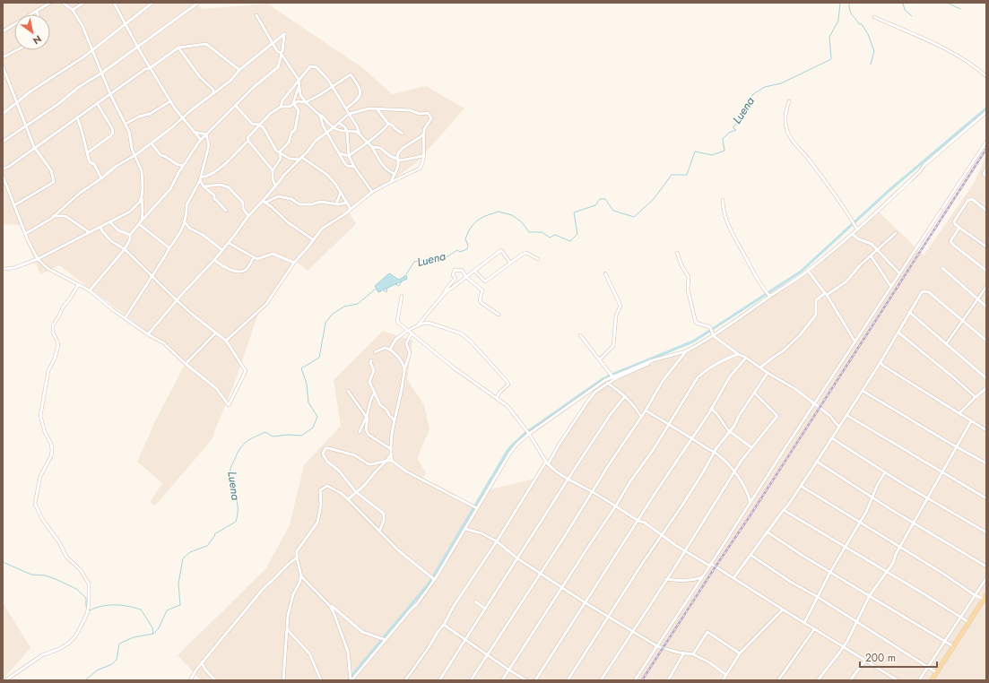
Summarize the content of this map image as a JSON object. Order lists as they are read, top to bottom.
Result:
{
  "water": ["Luena"],
  "scale_bar": "200 m",
  "north": "bottom right"
}
